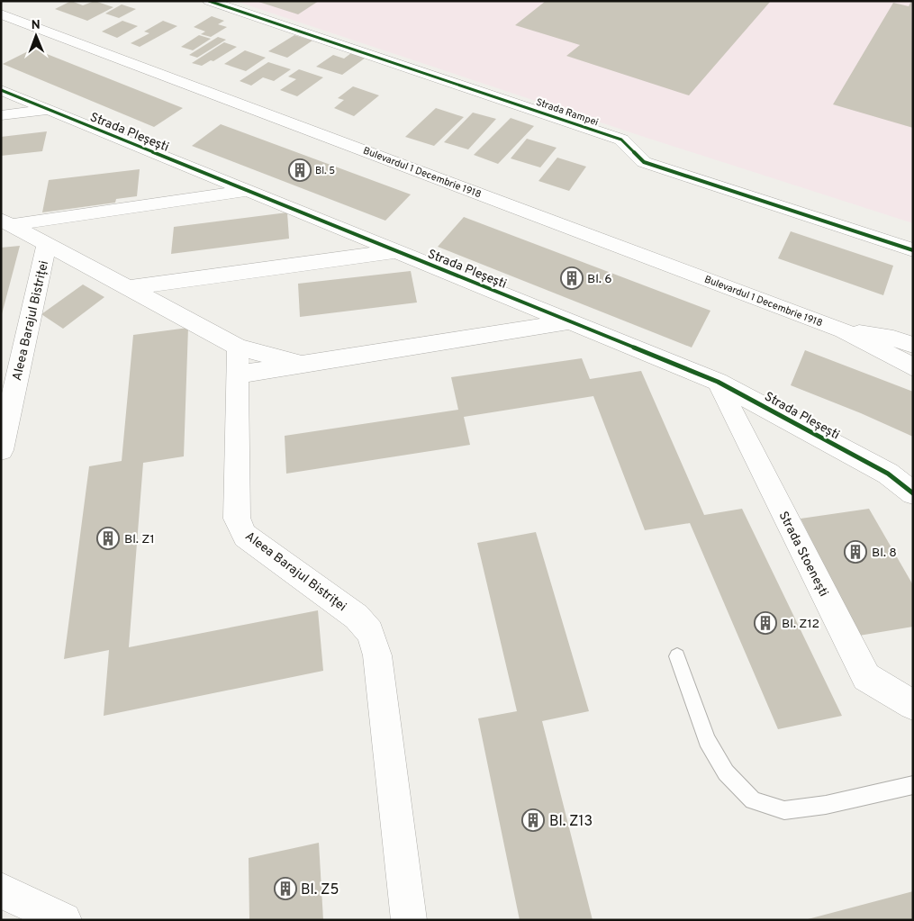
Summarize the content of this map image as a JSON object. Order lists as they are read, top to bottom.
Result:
{
  "streets": {
    "street": [
      "Strada Rampei",
      "Strada Pleșești",
      "Bulevardul 1 Decembrie 1918",
      "Aleea Barajul Bistriței",
      "Strada Stoenești"
    ]
  },
  "crossings": [
    ["Strada Pleșești", "Strada Stoenești"]
  ],
  "places": {
    "building": [
      "Bl. 5",
      "Bl. 6",
      "Bl. Z1",
      "Bl. 8",
      "Bl. Z12",
      "Bl. Z13",
      "Bl. Z5"
    ]
  },
  "north": "top"
}
